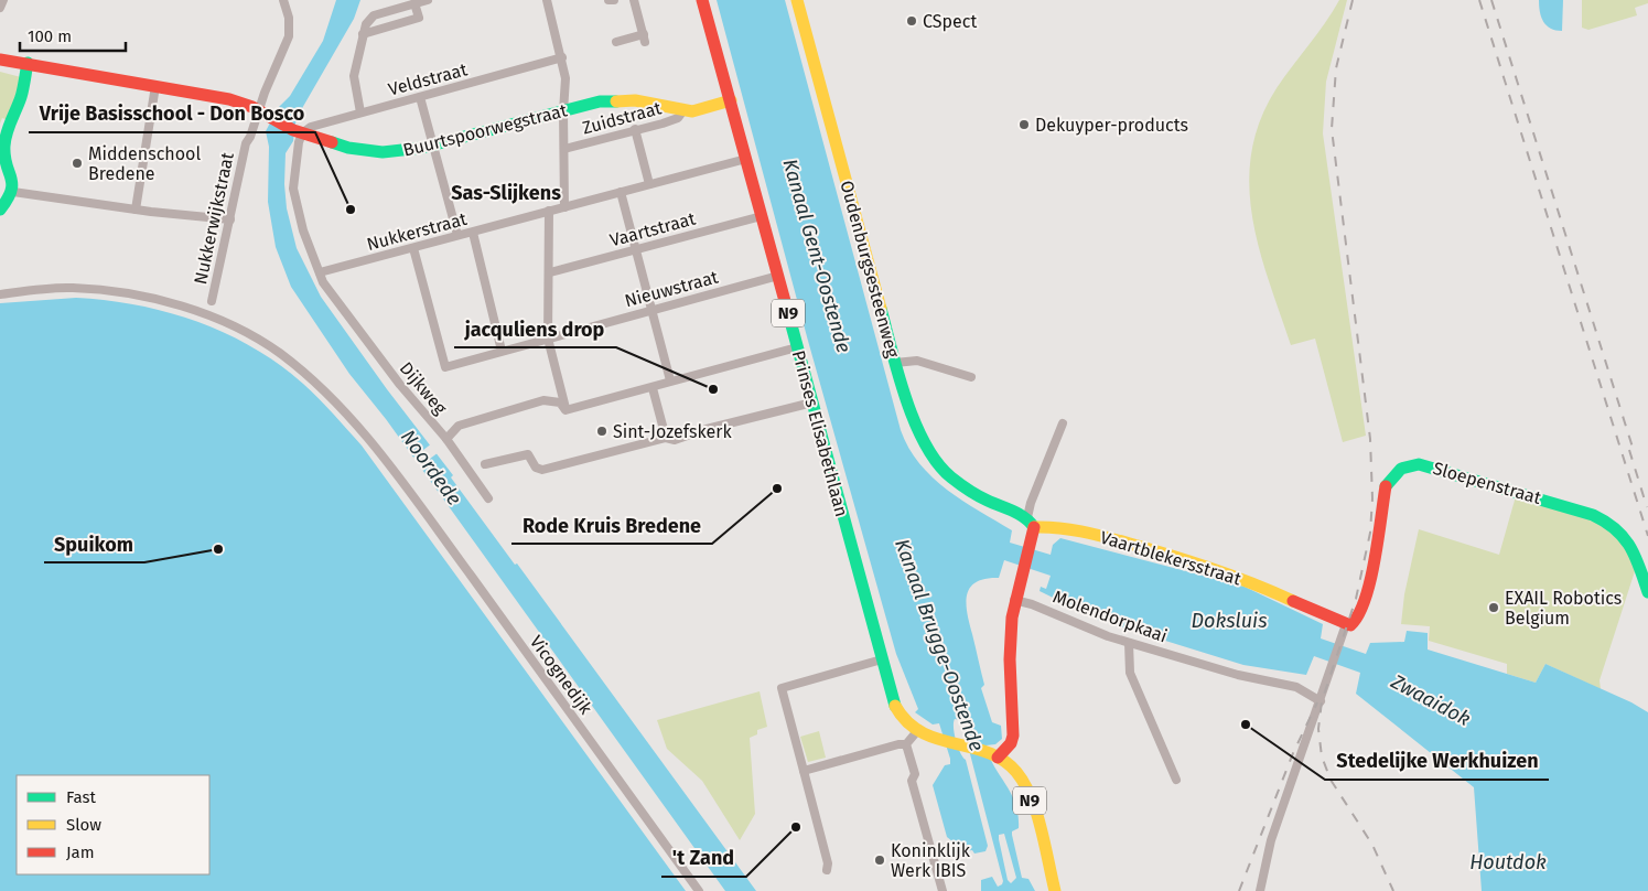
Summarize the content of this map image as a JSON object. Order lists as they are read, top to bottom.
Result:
{
  "streets": {
    "street": [
      "Veldstraat",
      "Zuidstraat",
      "Buurtspoorwegstraat",
      "Nukkerwijkstraat",
      "Vaartstraat",
      "Nukkerstraat",
      "Oudenburgsesteenweg",
      "Nieuwstraat",
      "N9",
      "Dijkweg",
      "Prinses Elisabethlaan",
      "Sloepenstraat",
      "Vaartblekersstraat",
      "Molendorpkaai",
      "Vicognedijk"
    ]
  },
  "crossings": [
    ["Veldstraat", "Buurtspoorwegstraat"],
    ["Zuidstraat", "Buurtspoorwegstraat"],
    ["Buurtspoorwegstraat", "Nukkerwijkstraat"],
    ["Buurtspoorwegstraat", "Prinses Elisabethlaan"],
    ["Vaartstraat", "Prinses Elisabethlaan"],
    ["Nukkerstraat", "Nieuwstraat"],
    ["Nukkerstraat", "Dijkweg"],
    ["Nukkerstraat", "Prinses Elisabethlaan"],
    ["Oudenburgsesteenweg", "Vaartblekersstraat"],
    ["Nieuwstraat", "Prinses Elisabethlaan"],
    ["N9", "Prinses Elisabethlaan"],
    ["Sloepenstraat", "Vaartblekersstraat"],
    ["Sloepenstraat", "Molendorpkaai"]
  ],
  "districts": ["Sas-Slijkens"],
  "water": [
    "Kanaal Gent-Oostende",
    "Noordede",
    "Doksluis",
    "Kanaal Brugge-Oostende",
    "Zwaaidok",
    "Houtdok"
  ],
  "places": [
    "CSpect",
    "Dekuyper-products",
    "Middenschool Bredene",
    "Vrije Basisschool - Don Bosco",
    "jacquliens drop",
    "Sint-Jozefskerk",
    "Rode Kruis Bredene",
    "Spuikom",
    "EXAIL Robotics Belgium",
    "Stedelijke Werkhuizen",
    "'t Zand",
    "Koninklijk Werk IBIS"
  ],
  "legend": ["Fast", "Slow", "Jam"],
  "scale_bar": "100 m"
}
